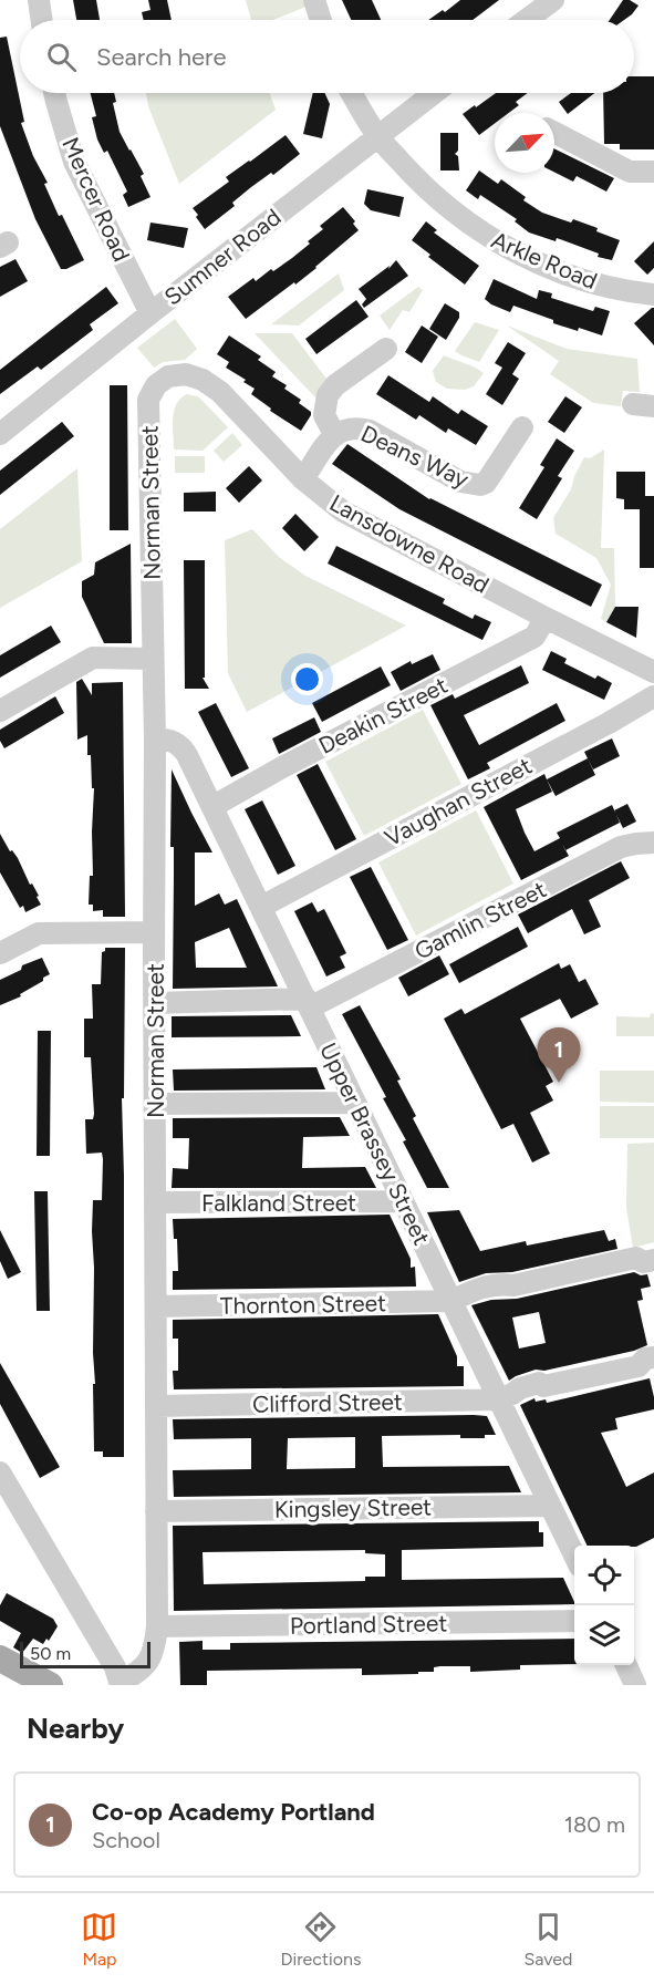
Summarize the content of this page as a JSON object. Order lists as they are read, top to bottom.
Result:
{
  "streets": {
    "street": [
      "Mercer Road",
      "Sumner Road",
      "Arkle Road",
      "Deans Way",
      "Norman Street",
      "Lansdowne Road",
      "Deakin Street",
      "Vaughan Street",
      "Gamlin Street",
      "Upper Brassey Street",
      "Falkland Street",
      "Thornton Street",
      "Clifford Street",
      "Kingsley Street",
      "Portland Street"
    ]
  },
  "crossings": [
    ["Mercer Road", "Sumner Road"],
    ["Sumner Road", "Arkle Road"],
    ["Deans Way", "Lansdowne Road"],
    ["Norman Street", "Lansdowne Road"],
    ["Norman Street", "Upper Brassey Street"],
    ["Norman Street", "Falkland Street"],
    ["Norman Street", "Thornton Street"],
    ["Norman Street", "Clifford Street"],
    ["Norman Street", "Kingsley Street"],
    ["Norman Street", "Portland Street"],
    ["Lansdowne Road", "Deakin Street"],
    ["Deakin Street", "Upper Brassey Street"],
    ["Vaughan Street", "Upper Brassey Street"],
    ["Gamlin Street", "Upper Brassey Street"],
    ["Upper Brassey Street", "Falkland Street"],
    ["Upper Brassey Street", "Thornton Street"],
    ["Upper Brassey Street", "Clifford Street"],
    ["Upper Brassey Street", "Kingsley Street"]
  ],
  "scale_bar": "50 m",
  "north": "top right",
  "page": {
    "search": "Search here",
    "pins": "1",
    "scale": "50 m",
    "heading": "Nearby",
    "list": [
      {
        "mark": "1",
        "name": "Co-op Academy Portland",
        "note": "School",
        "value": "180 m"
      }
    ],
    "nav": ["Map", "Directions", "Saved"]
  }
}
